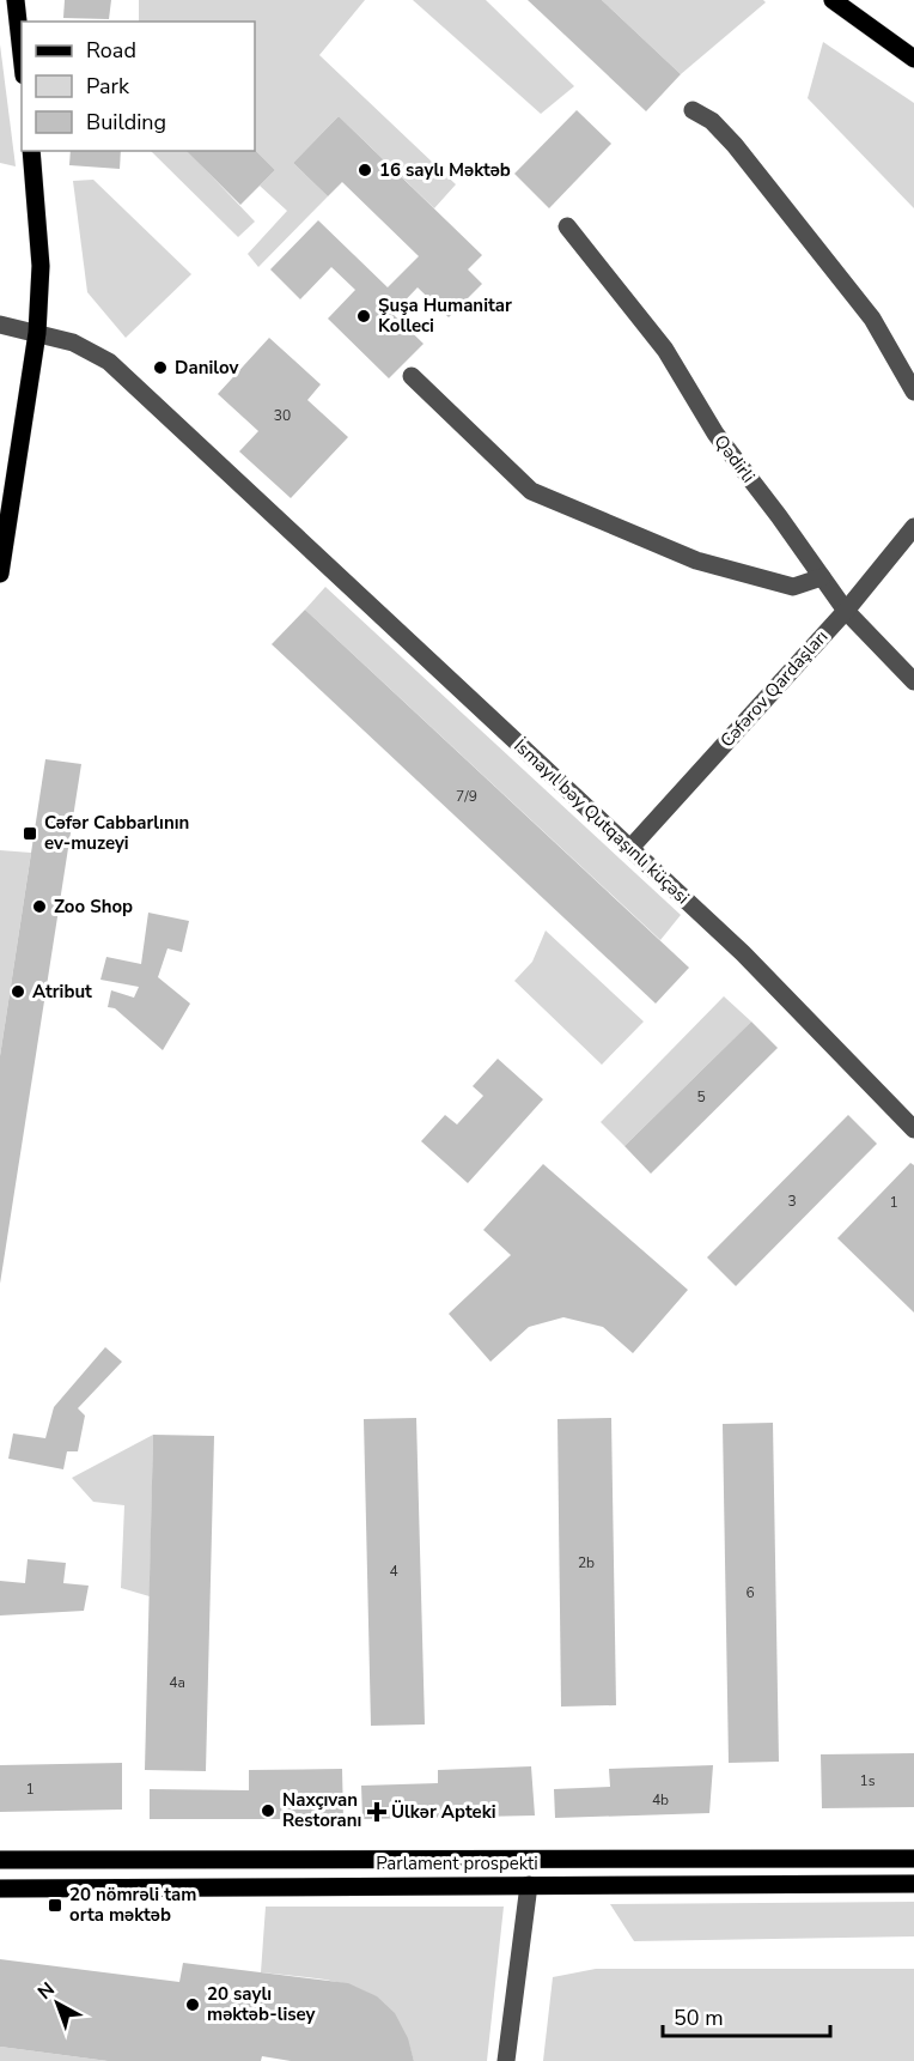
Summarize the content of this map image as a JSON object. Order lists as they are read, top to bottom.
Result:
{
  "streets": {
    "main road": ["Parlament prospekti"],
    "street": ["Qədirli", "Cəfərov Qardaşları", "İsmayıl bəy Qutqaşınlı küçəsi"]
  },
  "crossings": [
    ["Qədirli", "Cəfərov Qardaşları"],
    ["Cəfərov Qardaşları", "İsmayıl bəy Qutqaşınlı küçəsi"]
  ],
  "places": {
    "other": [
      "16 saylı Məktəb",
      "Şuşa Humanitar Kolleci",
      "Danilov",
      "Zoo Shop",
      "Atribut",
      "Naxçıvan Restoranı",
      "20 saylı məktəb-lisey"
    ],
    "transit": ["Cəfər Cabbarlının ev-muzeyi", "20 nömrəli tam orta məktəb"],
    "health": ["Ülkər Apteki"]
  },
  "house_numbers": [
    "30",
    "7/9",
    "5",
    "3",
    "1",
    "2b",
    "4",
    "6",
    "4a",
    "1s",
    "1",
    "4b"
  ],
  "legend": ["Road", "Park", "Building"],
  "scale_bar": "50 m",
  "north": "top left"
}
